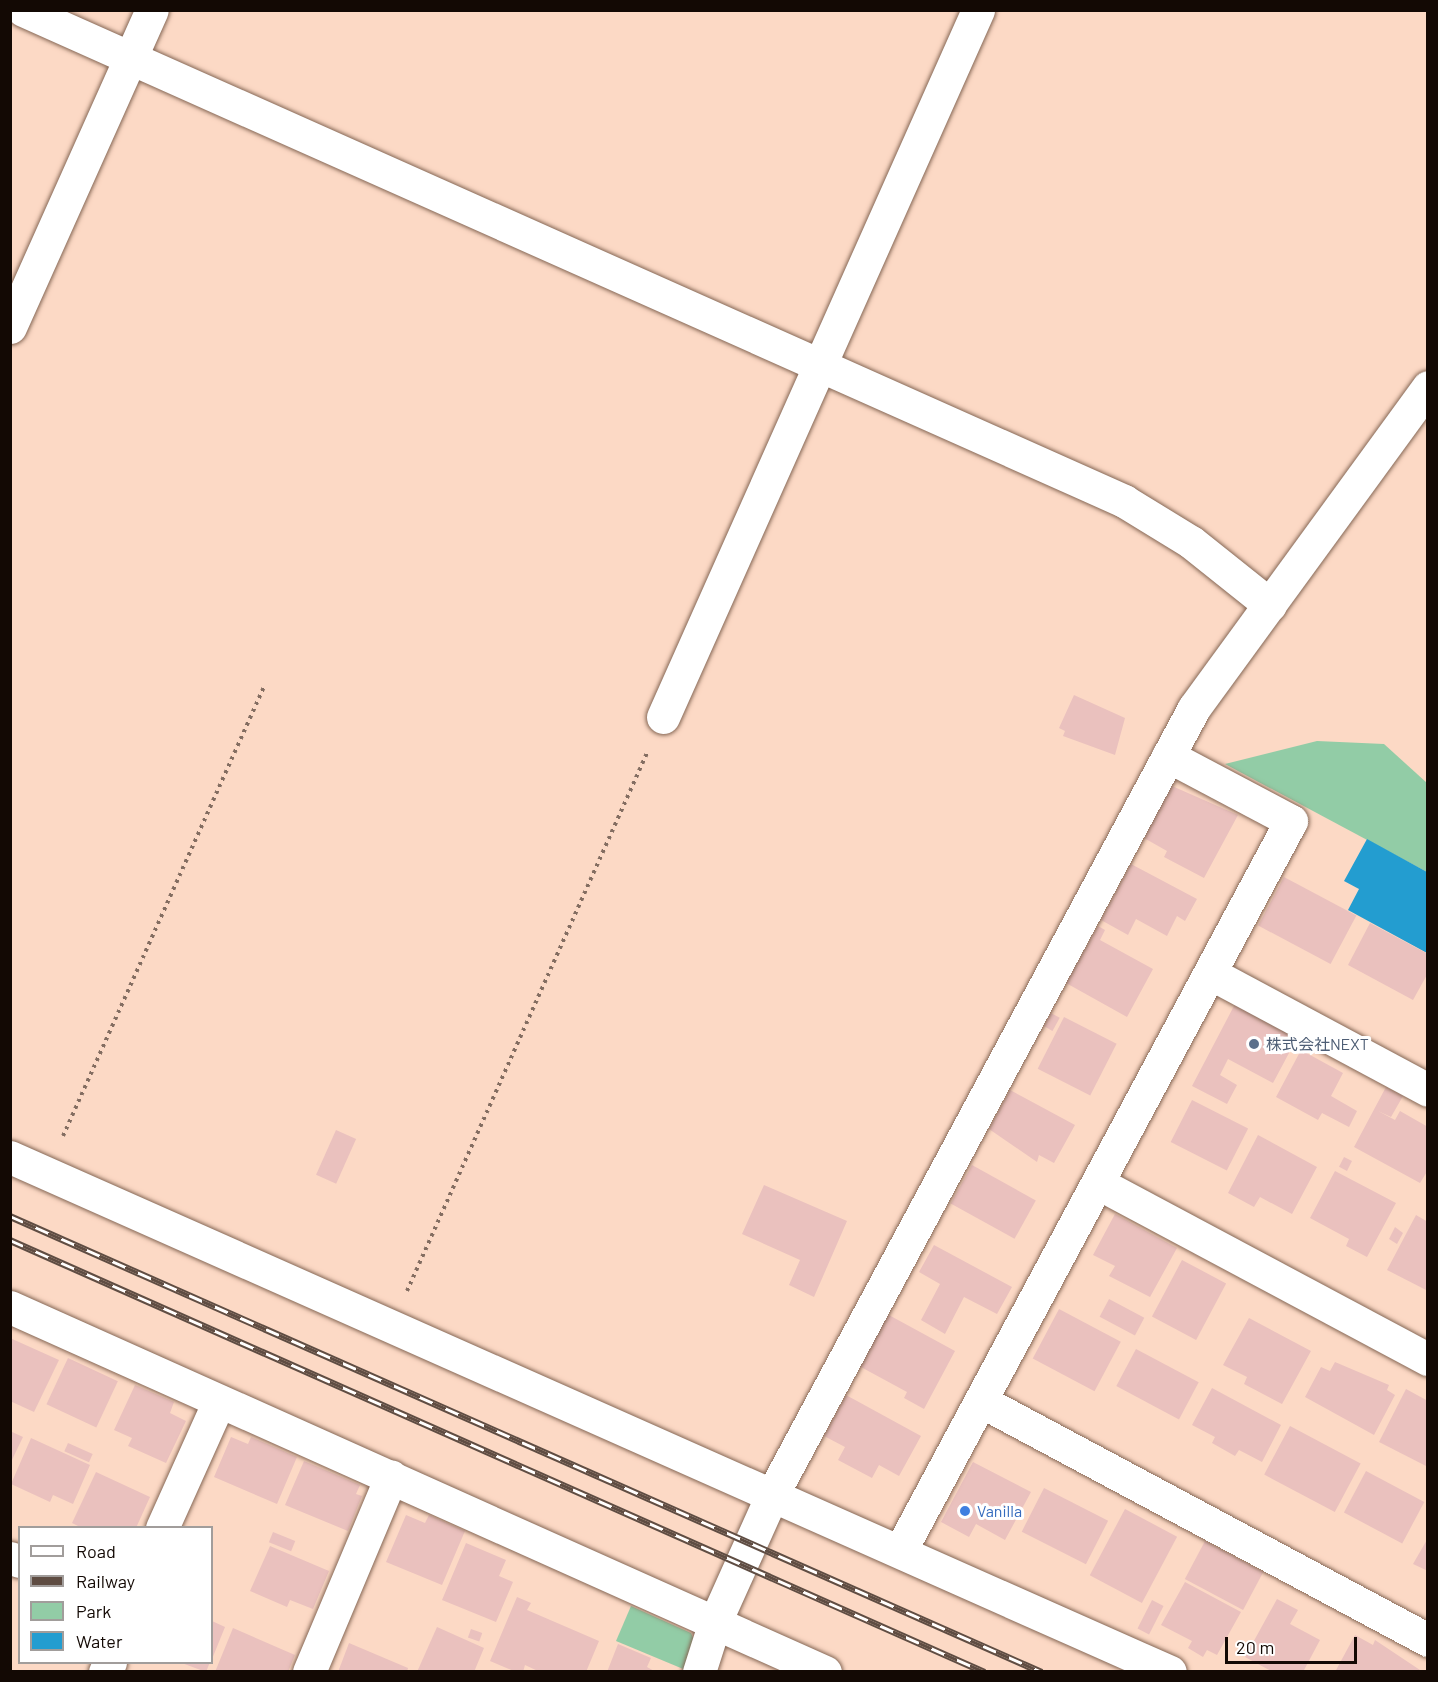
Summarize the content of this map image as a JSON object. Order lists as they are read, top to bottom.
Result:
{
  "places": ["株式会社NEXT", "Vanilla"],
  "legend": [
    "Road",
    "Railway",
    "Park",
    "Water"
  ],
  "scale_bar": "20 m"
}
